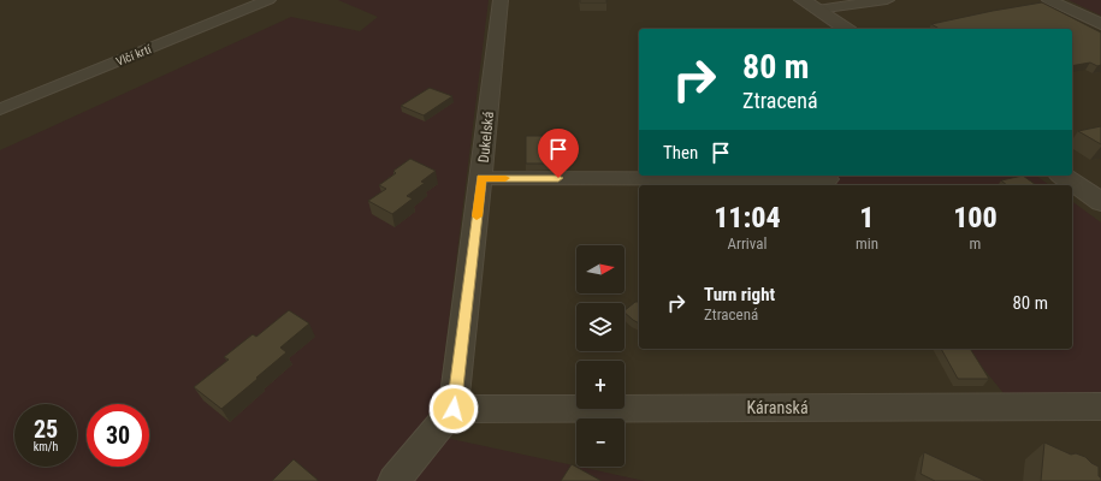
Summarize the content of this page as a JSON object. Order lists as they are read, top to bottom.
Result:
{
  "streets": {
    "street": ["Vlčí krtí", "Dukelská", "Káranská"]
  },
  "crossings": [
    ["Dukelská", "Káranská"]
  ],
  "north": "right",
  "page": {
    "turn": ["80 m", "Ztracená"],
    "then": "Then",
    "eta": [
      "11:04",
      "Arrival",
      "1",
      "min",
      "100",
      "m"
    ],
    "map_buttons": ["+", "−"],
    "list": [
      {
        "name": "Turn right",
        "note": "Ztracená",
        "value": "80 m"
      }
    ],
    "speed": "25 km/h",
    "limit": "30"
  }
}
